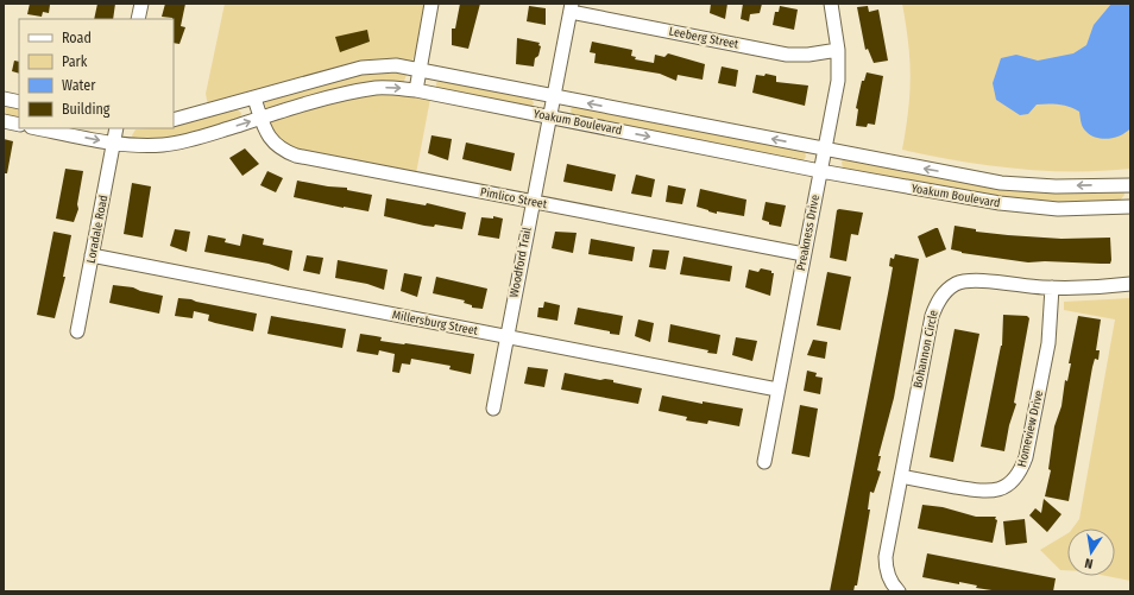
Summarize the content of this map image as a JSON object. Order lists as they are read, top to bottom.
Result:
{
  "streets": {
    "street": [
      "Leeberg Street",
      "Yoakum Boulevard",
      "Pimlico Street",
      "Loradale Road",
      "Preakness Drive",
      "Woodford Trail",
      "Millersburg Street",
      "Bohannon Circle",
      "Homeview Drive"
    ]
  },
  "crossings": [
    ["Leeberg Street", "Preakness Drive"],
    ["Leeberg Street", "Woodford Trail"],
    ["Yoakum Boulevard", "Pimlico Street"],
    ["Yoakum Boulevard", "Loradale Road"],
    ["Yoakum Boulevard", "Preakness Drive"],
    ["Yoakum Boulevard", "Woodford Trail"],
    ["Pimlico Street", "Preakness Drive"],
    ["Pimlico Street", "Woodford Trail"],
    ["Loradale Road", "Millersburg Street"],
    ["Preakness Drive", "Millersburg Street"],
    ["Woodford Trail", "Millersburg Street"],
    ["Bohannon Circle", "Homeview Drive"]
  ],
  "legend": [
    "Road",
    "Park",
    "Water",
    "Building"
  ],
  "north": "bottom"
}
